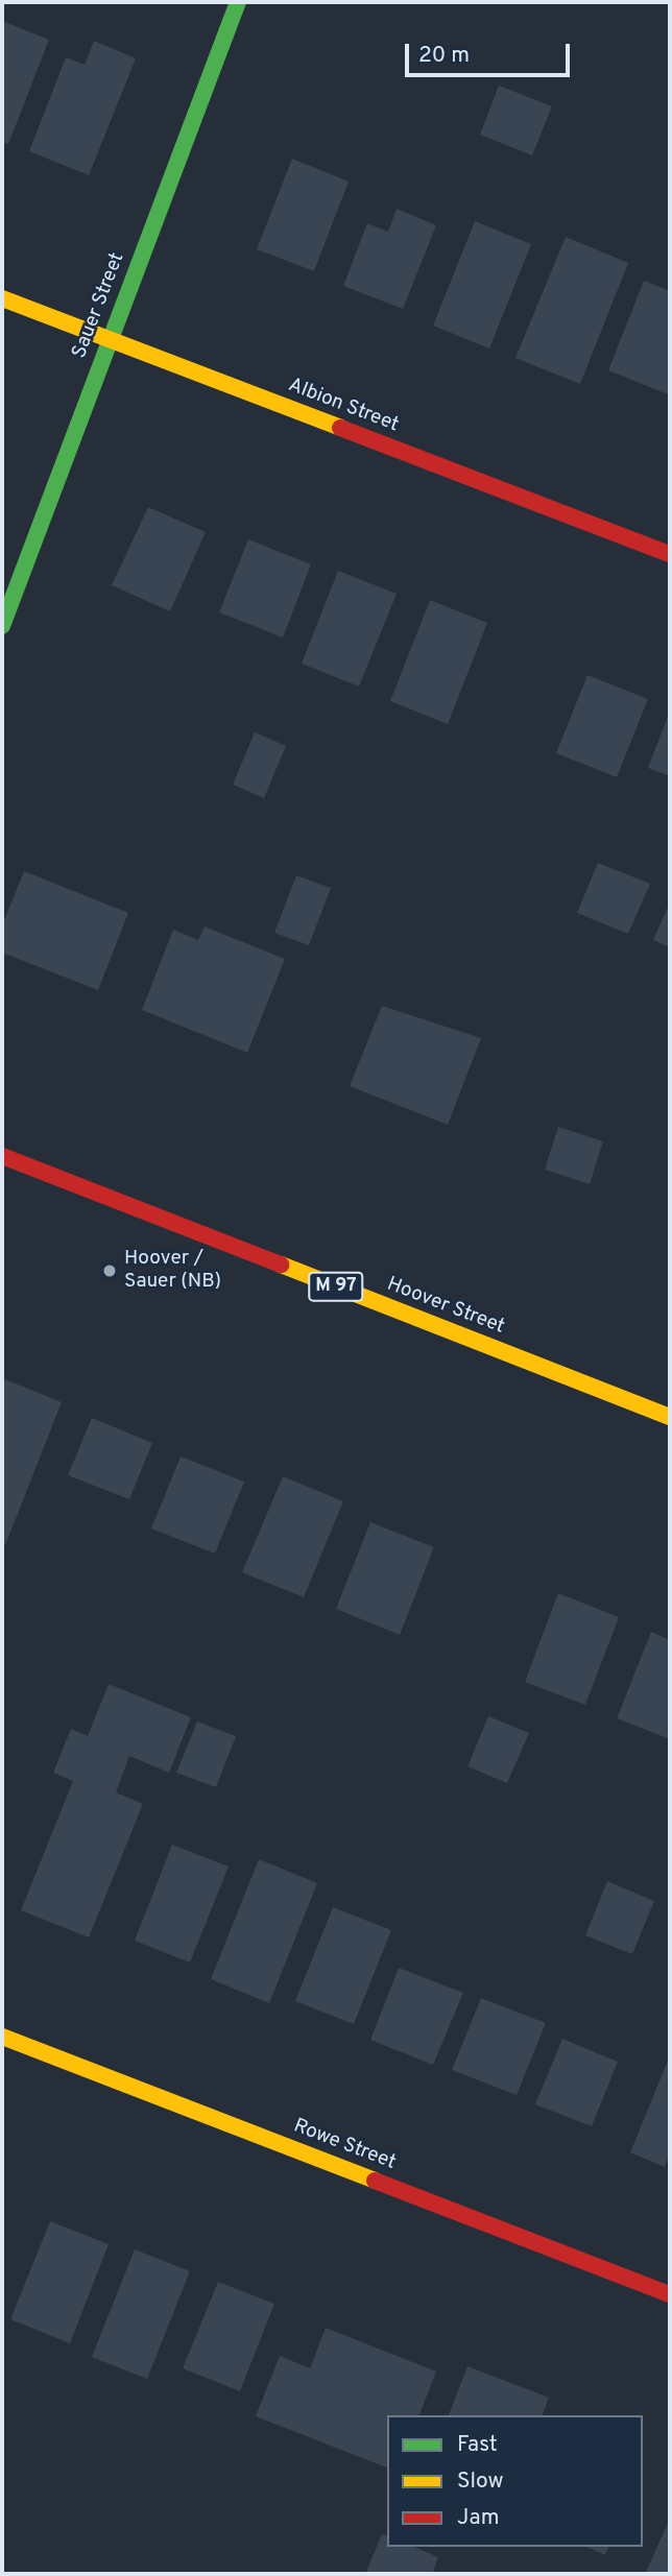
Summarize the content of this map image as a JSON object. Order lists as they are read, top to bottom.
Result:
{
  "streets": {
    "street": [
      "Sauer Street",
      "Albion Street",
      "M 97",
      "Hoover Street",
      "Rowe Street"
    ]
  },
  "crossings": [
    ["Sauer Street", "Albion Street"]
  ],
  "places": ["Hoover / Sauer (NB)"],
  "legend": ["Fast", "Slow", "Jam"],
  "scale_bar": "20 m"
}
